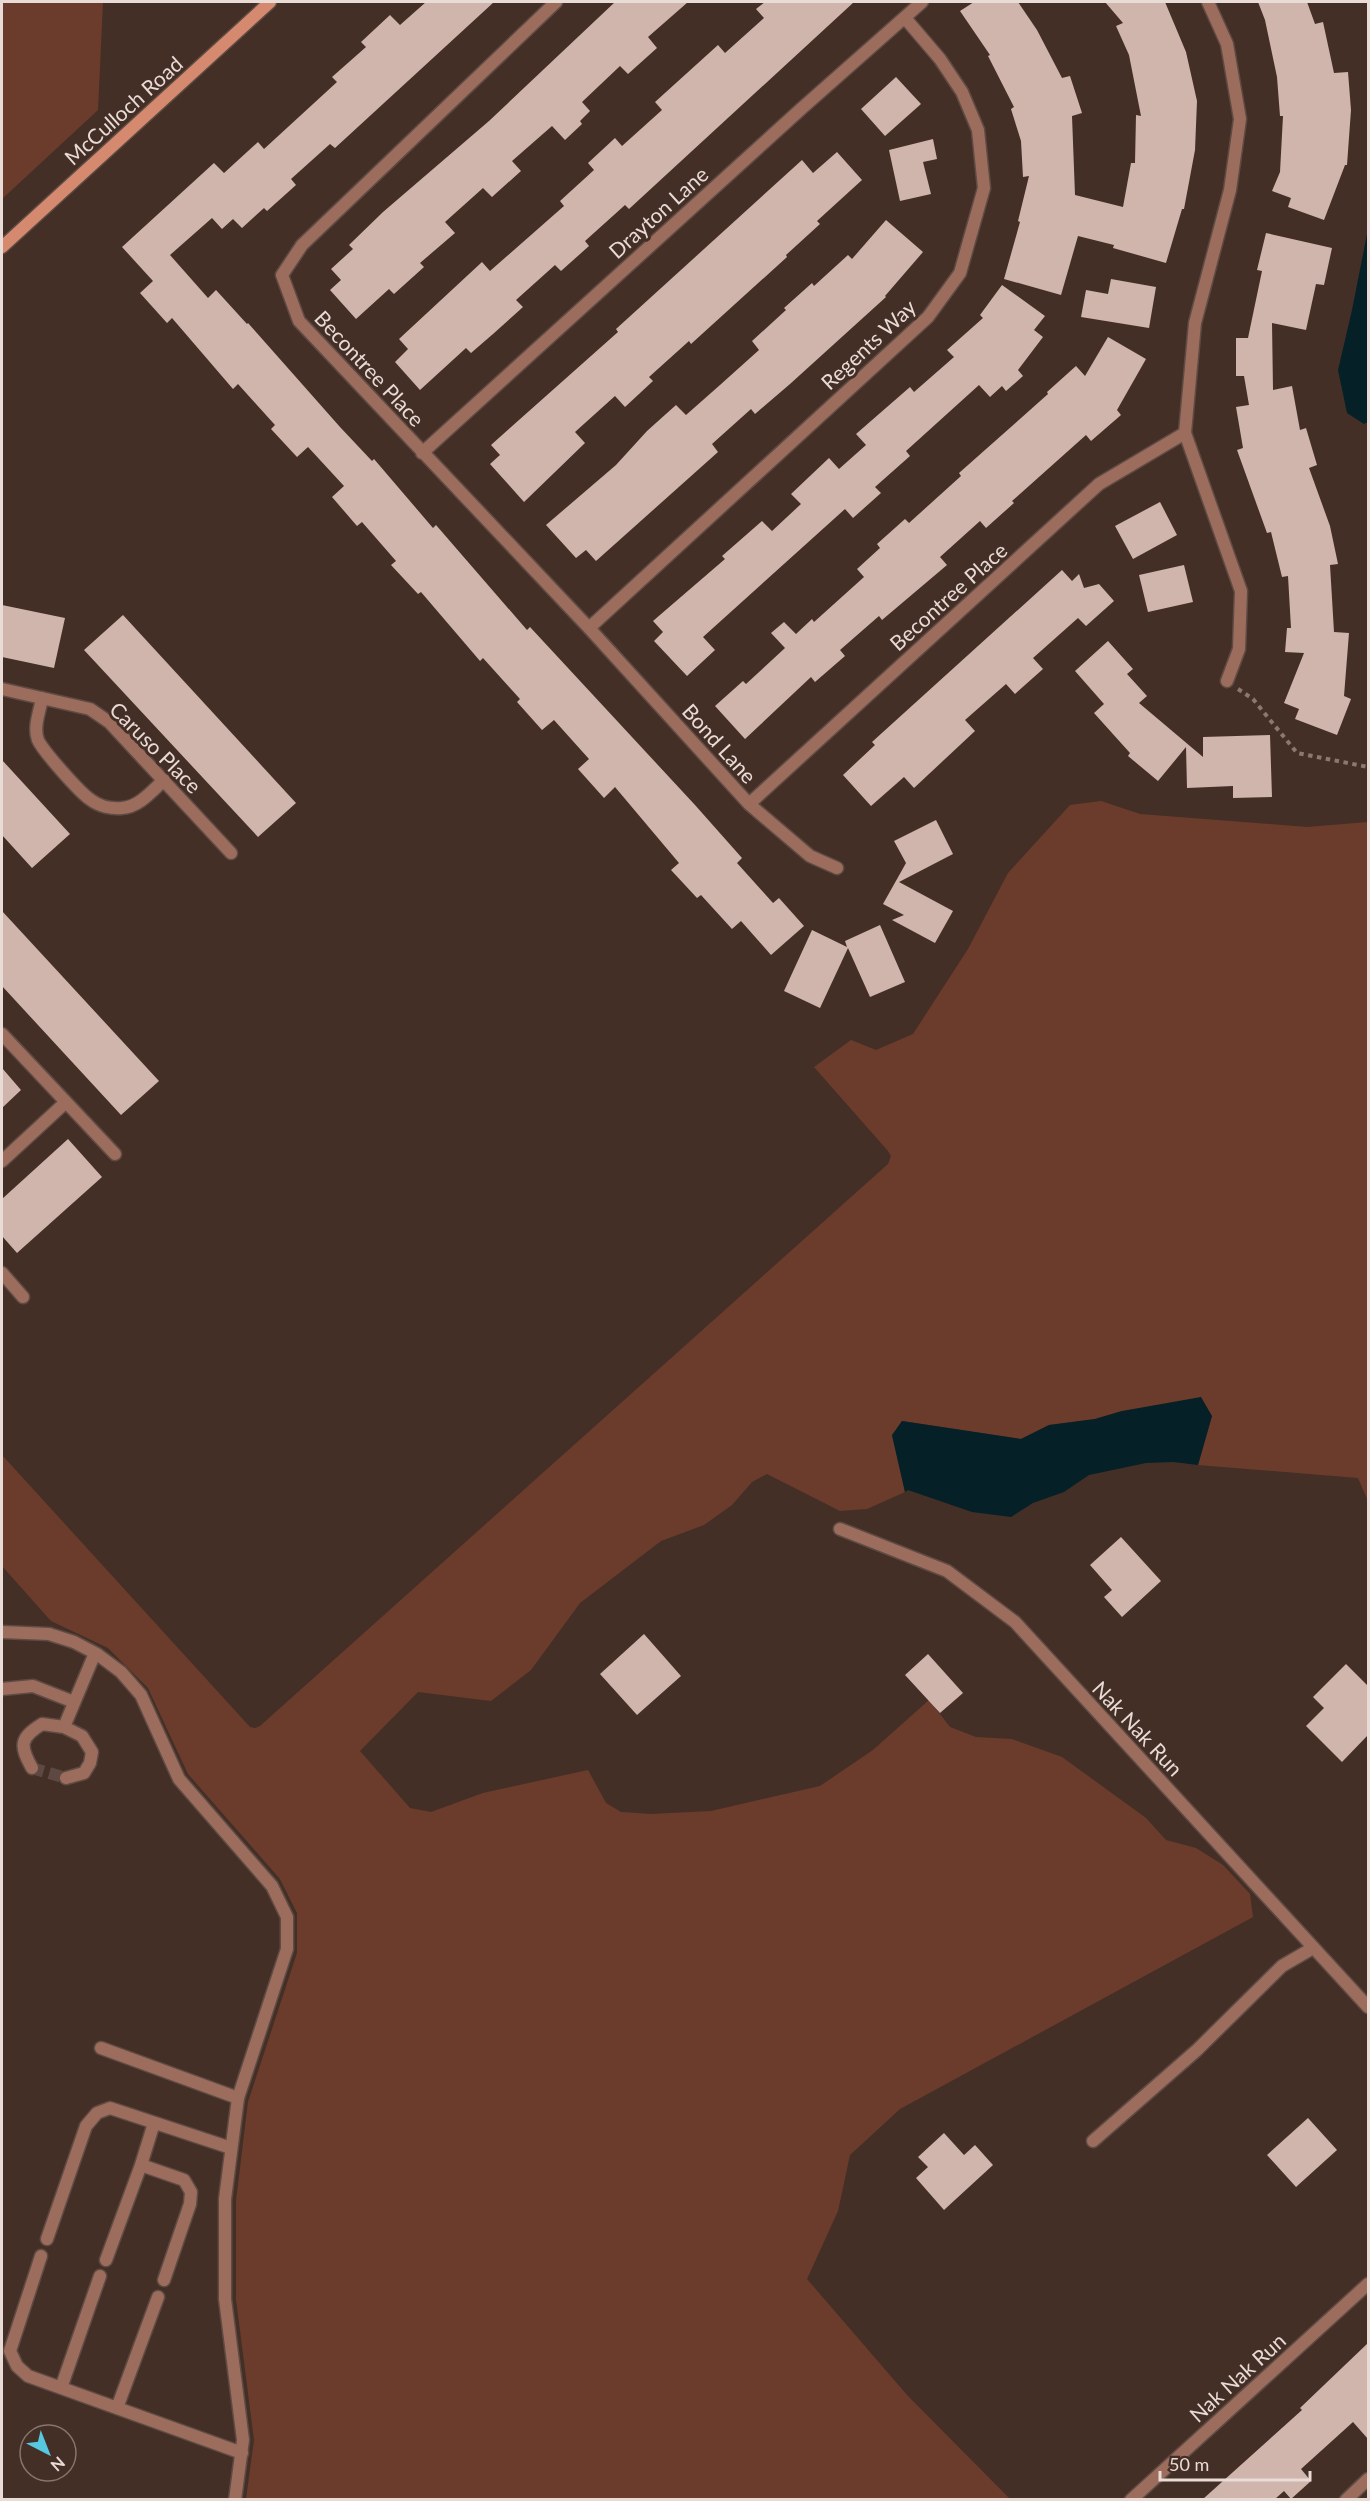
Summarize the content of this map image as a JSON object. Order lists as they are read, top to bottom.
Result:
{
  "streets": {
    "main road": ["McCulloch Road"],
    "street": [
      "Drayton Lane",
      "Regents Way",
      "Becontree Place",
      "Bond Lane",
      "Caruso Place",
      "Nak Nak Run"
    ]
  },
  "crossings": [
    ["Drayton Lane", "Regents Way"],
    ["Drayton Lane", "Becontree Place"],
    ["Regents Way", "Becontree Place"],
    ["Regents Way", "Bond Lane"],
    ["Becontree Place", "Bond Lane"]
  ],
  "scale_bar": "50 m",
  "north": "bottom right"
}
